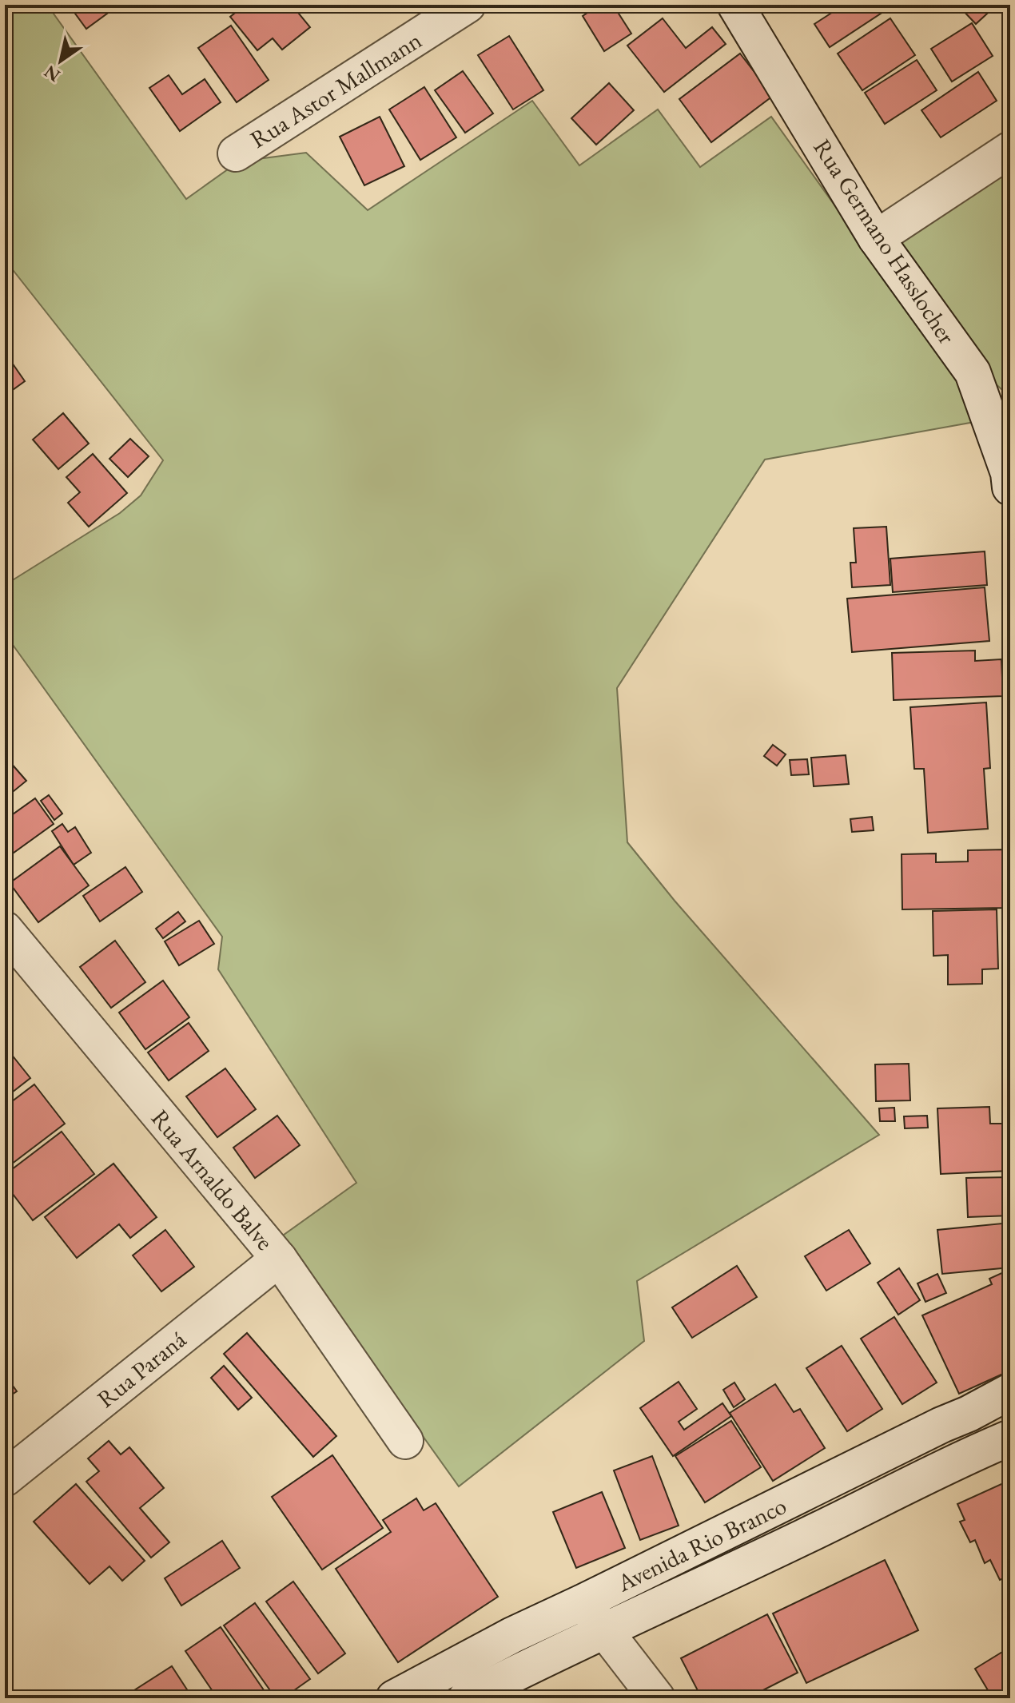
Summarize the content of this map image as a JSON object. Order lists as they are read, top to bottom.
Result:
{
  "streets": {
    "main road": [
      "Rua Astor Mallmann",
      "Rua Germano Hasslocher",
      "Rua Arnaldo Balve",
      "Rua Paraná",
      "Avenida Rio Branco"
    ]
  },
  "crossings": [
    ["Rua Arnaldo Balve", "Rua Paraná"]
  ],
  "north": "bottom left"
}
